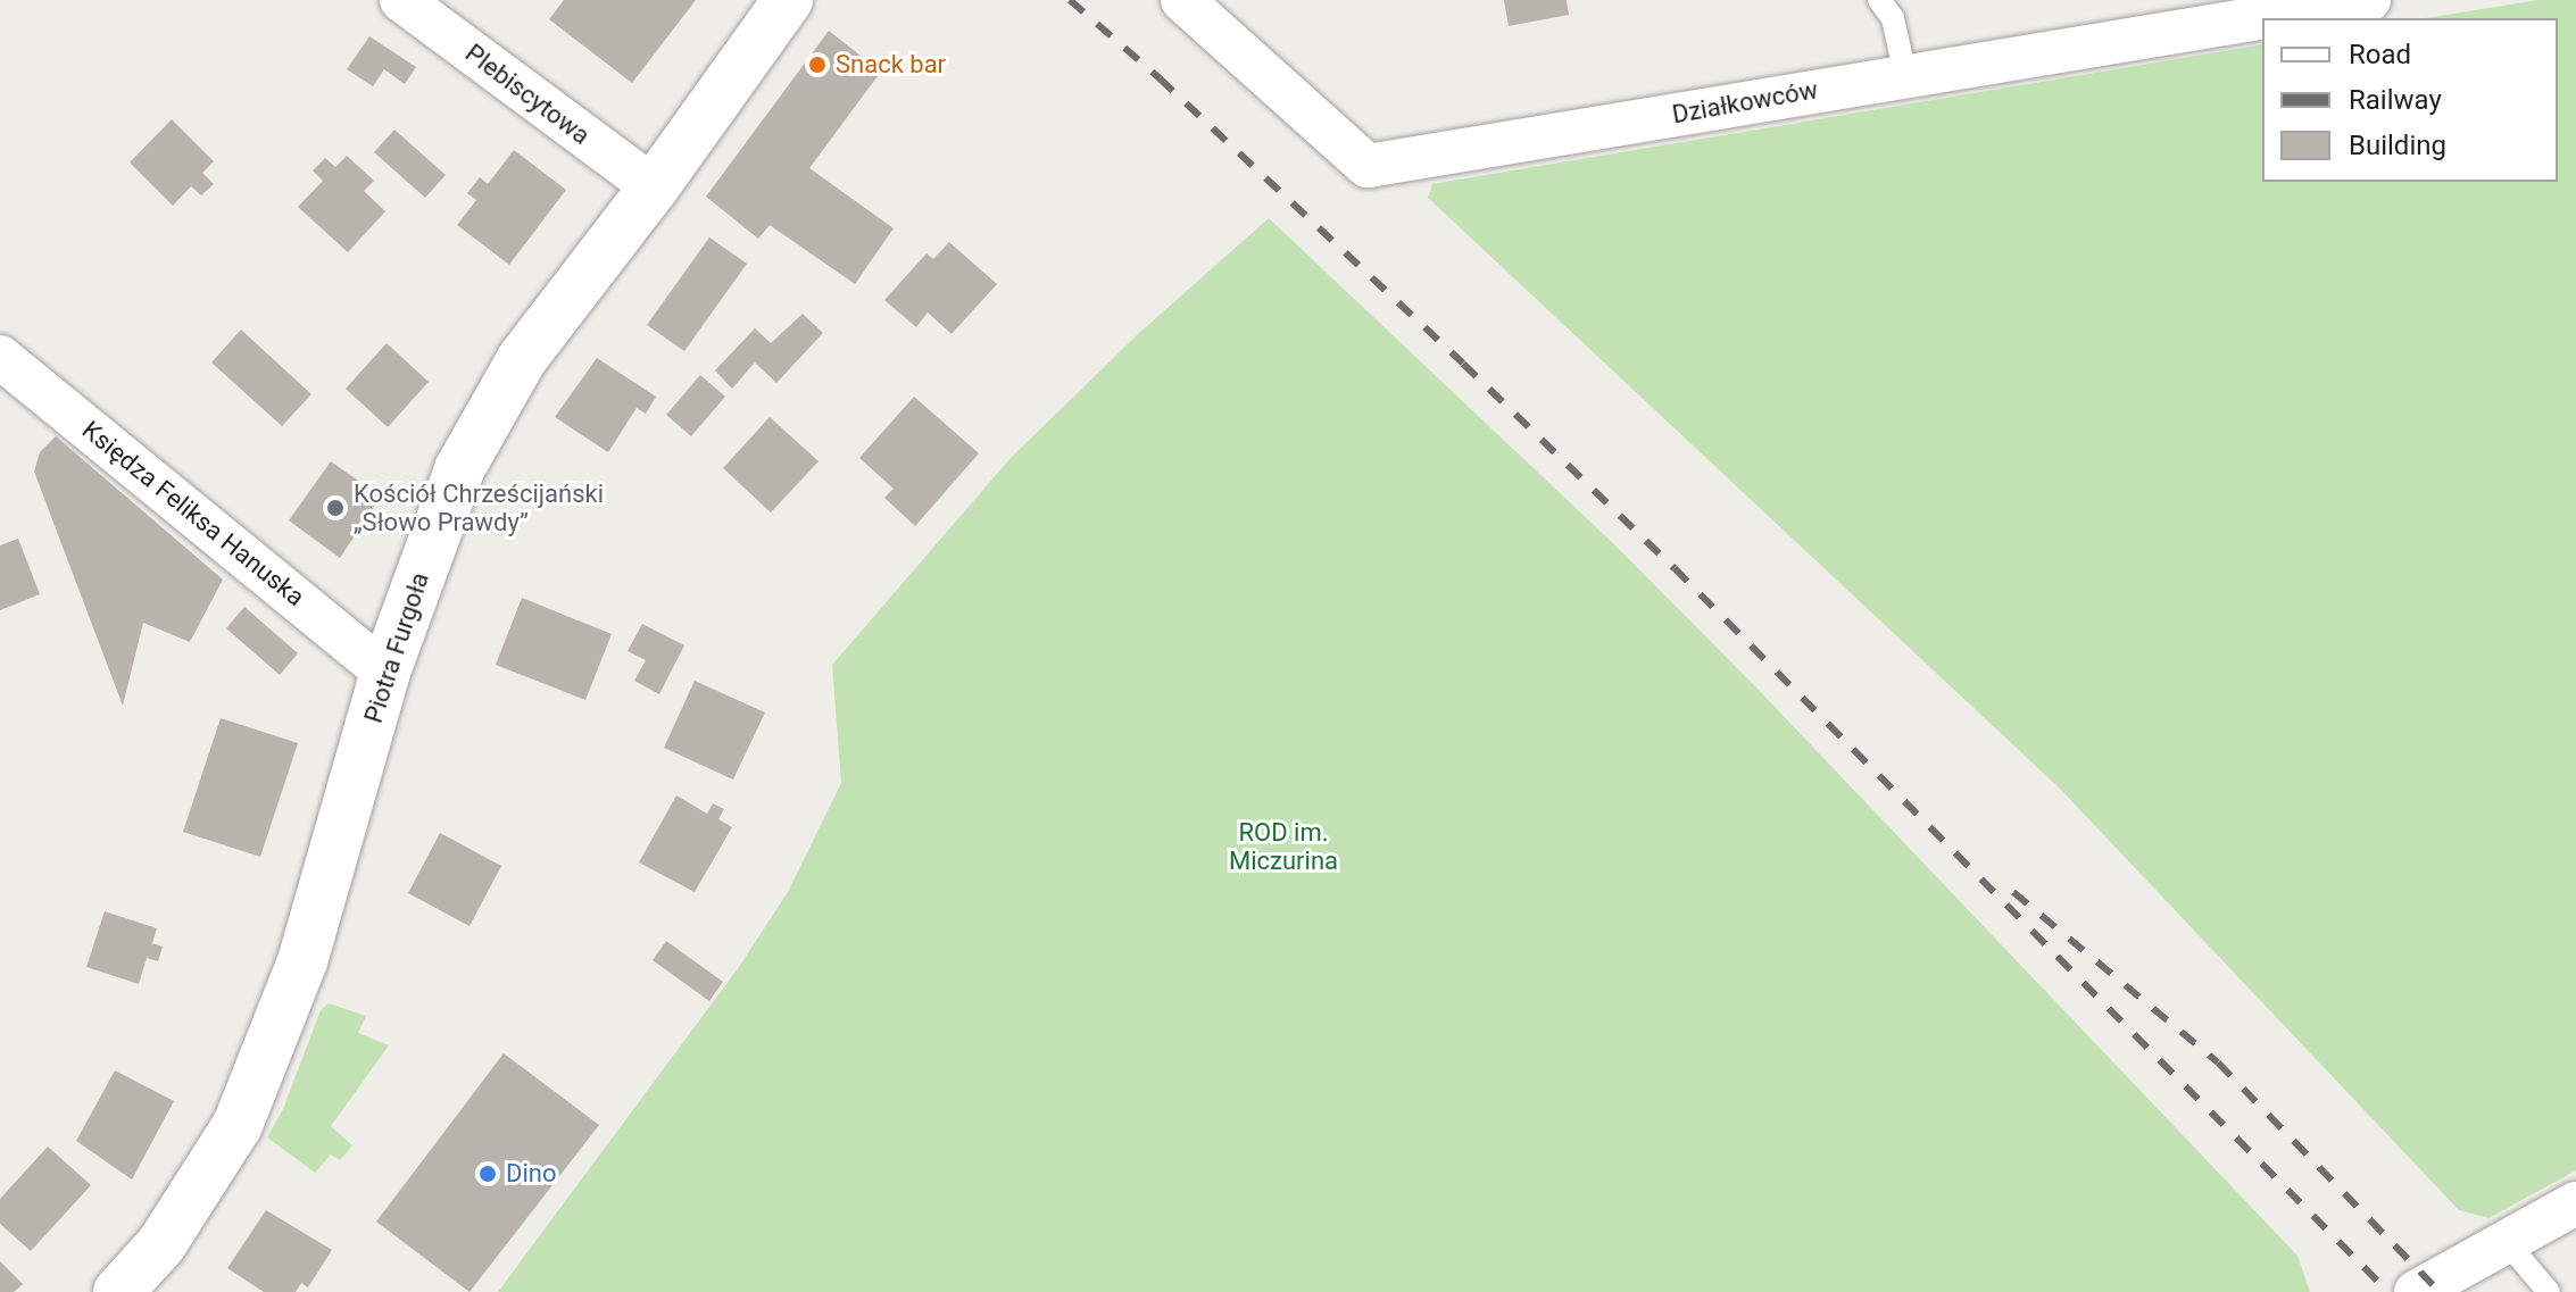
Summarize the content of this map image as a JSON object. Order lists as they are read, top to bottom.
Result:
{
  "streets": {
    "street": [
      "Plebiscytowa",
      "Działkowców",
      "Księdza Feliksa Hanuska",
      "Piotra Furgoła"
    ]
  },
  "crossings": [
    ["Plebiscytowa", "Piotra Furgoła"],
    ["Księdza Feliksa Hanuska", "Piotra Furgoła"]
  ],
  "parks": ["ROD im. Miczurina"],
  "places": ["Snack bar", "Kościół Chrześcijański „Słowo Prawdy”", "Dino"],
  "legend": ["Road", "Railway", "Building"]
}
